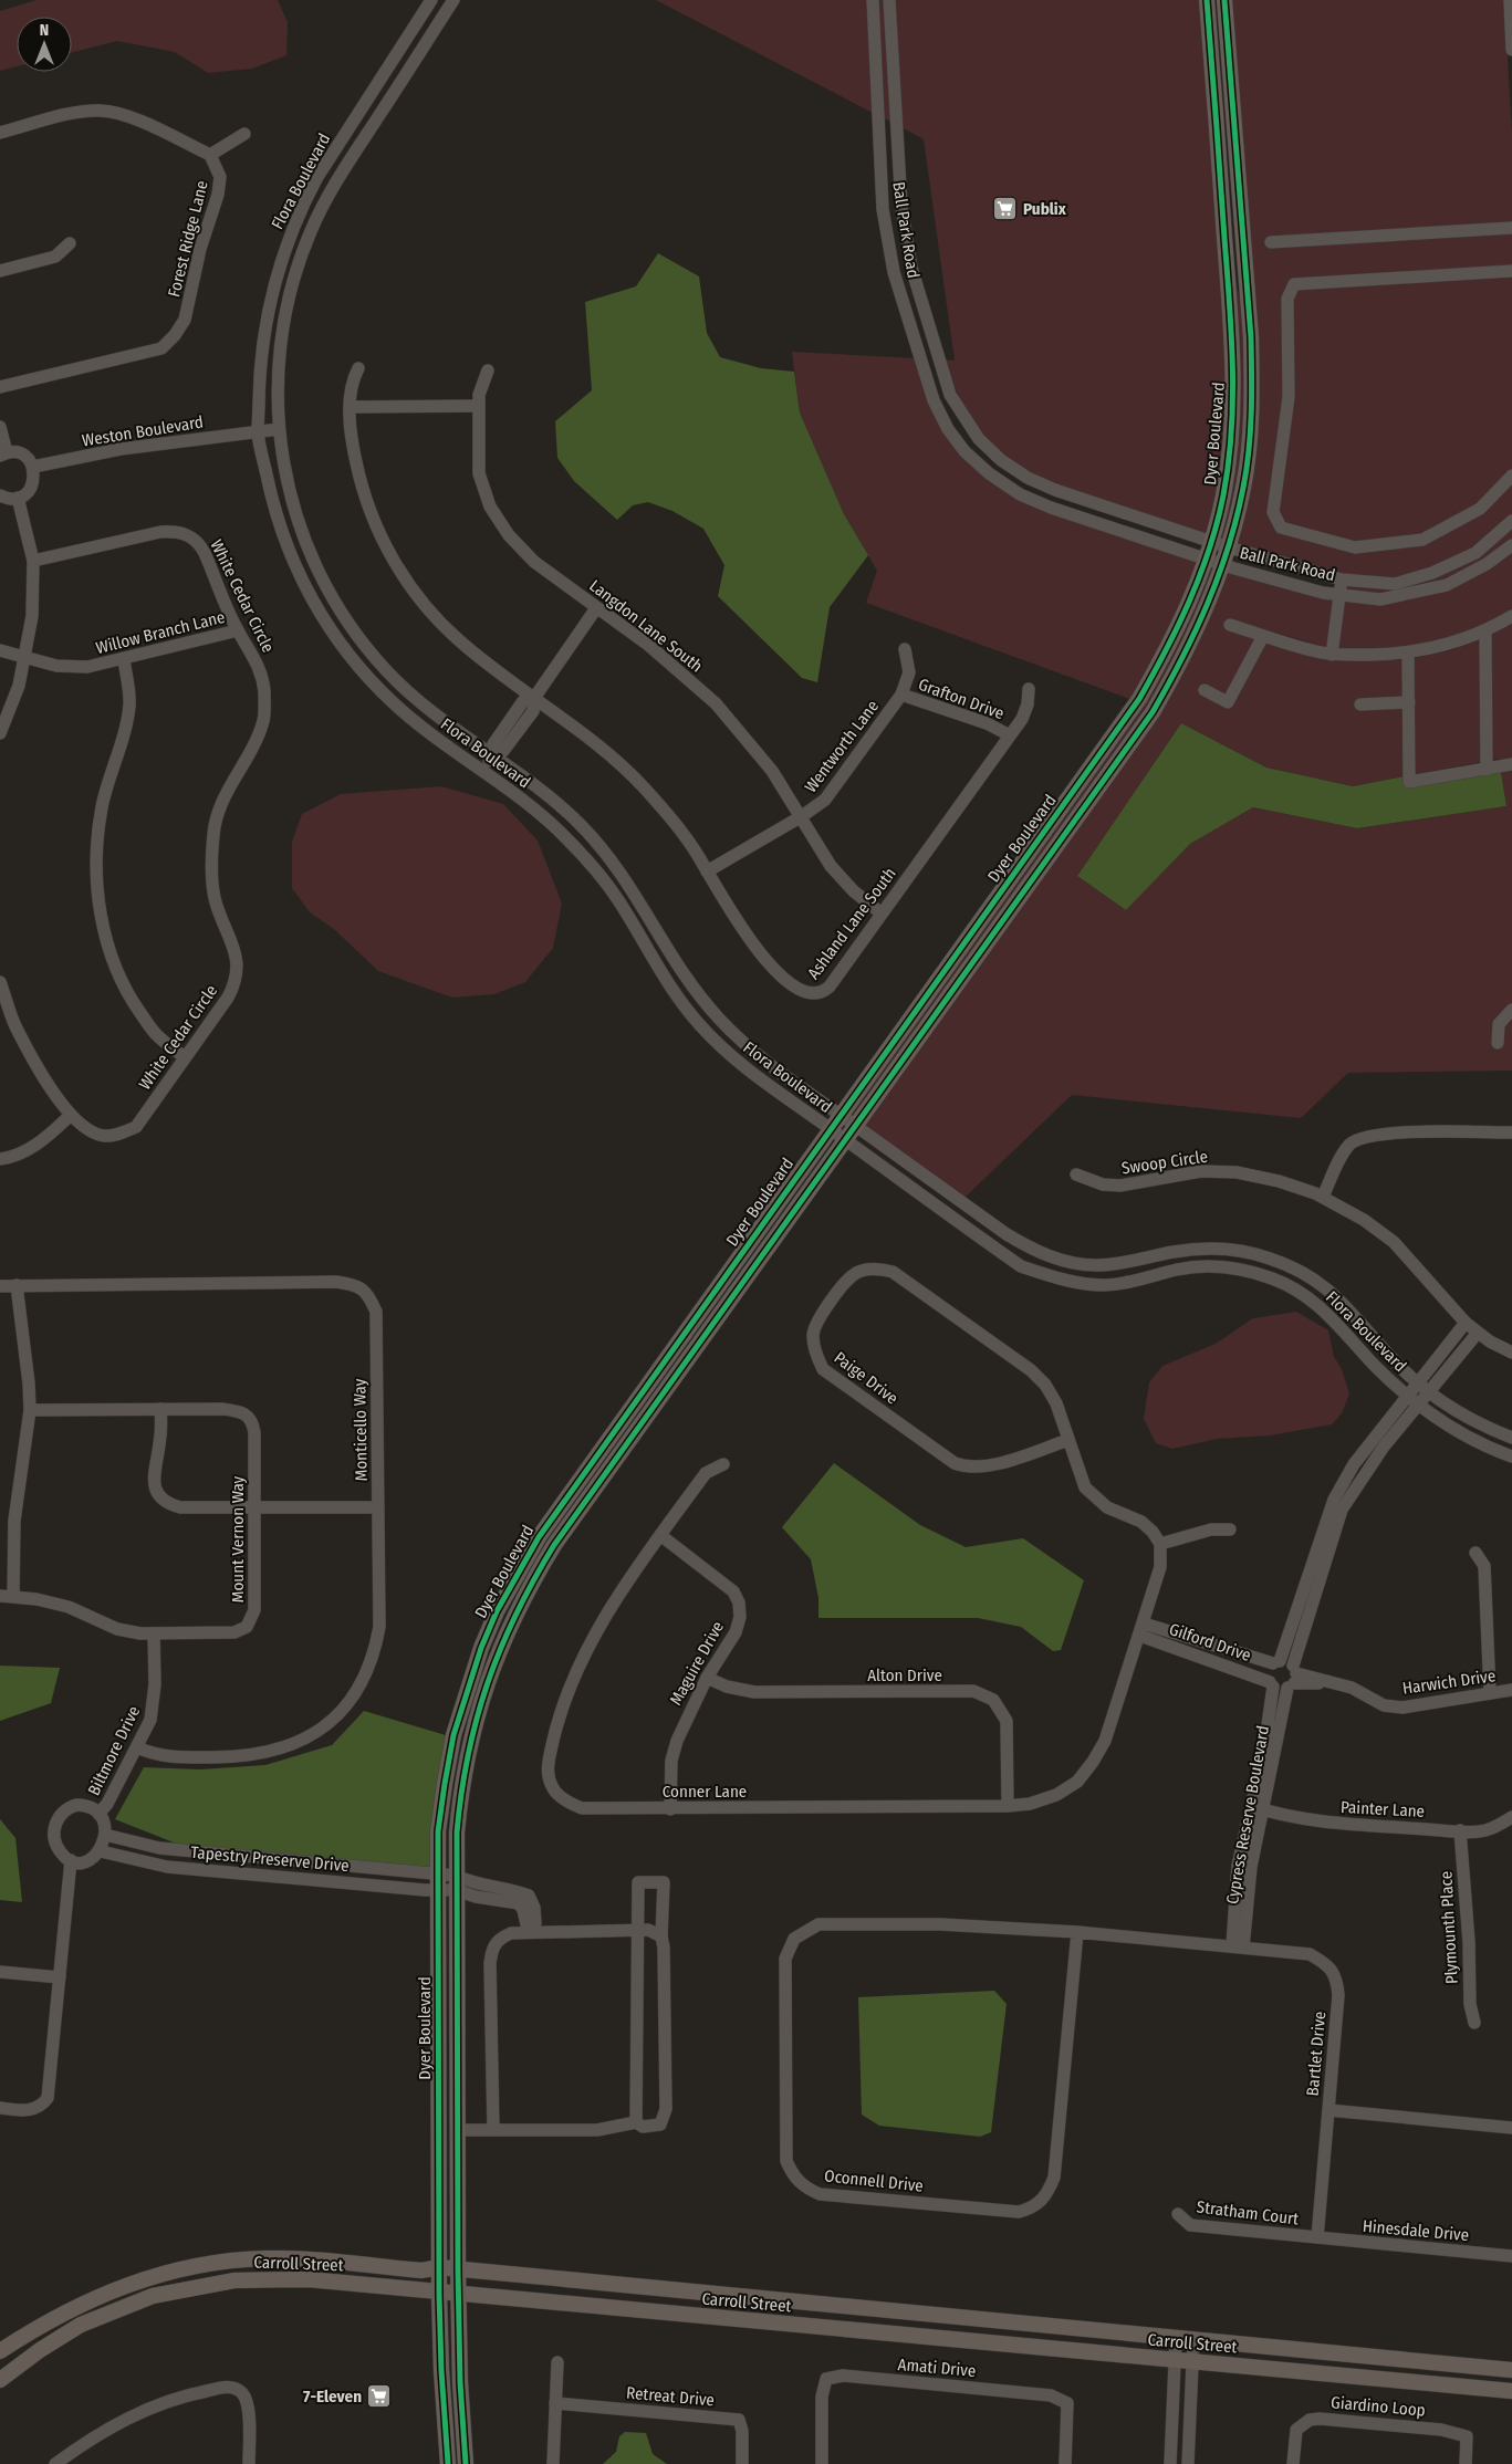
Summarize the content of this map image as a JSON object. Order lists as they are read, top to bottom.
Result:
{
  "streets": {
    "main road": ["Dyer Boulevard", "Carroll Street"],
    "street": [
      "Flora Boulevard",
      "Ball Park Road",
      "Forest Ridge Lane",
      "Weston Boulevard",
      "White Cedar Circle",
      "Langdon Lane South",
      "Willow Branch Lane",
      "Grafton Drive",
      "Wentworth Lane",
      "Ashland Lane South",
      "Swoop Circle",
      "Paige Drive",
      "Monticello Way",
      "Mount Vernon Way",
      "Gilford Drive",
      "Maguire Drive",
      "Alton Drive",
      "Harwich Drive",
      "Biltmore Drive",
      "Conner Lane",
      "Painter Lane",
      "Cypress Reserve Boulevard",
      "Tapestry Preserve Drive",
      "Plymounth Place",
      "Bartlet Drive",
      "Oconnell Drive",
      "Stratham Court",
      "Hinesdale Drive",
      "Amati Drive",
      "Retreat Drive",
      "Giardino Loop"
    ]
  },
  "crossings": [
    ["Flora Boulevard", "Weston Boulevard"],
    ["Flora Boulevard", "Dyer Boulevard"],
    ["Flora Boulevard", "Cypress Reserve Boulevard"],
    ["Ball Park Road", "Dyer Boulevard"],
    ["Dyer Boulevard", "Tapestry Preserve Drive"],
    ["Dyer Boulevard", "Carroll Street"],
    ["White Cedar Circle", "Willow Branch Lane"],
    ["Langdon Lane South", "Wentworth Lane"],
    ["Langdon Lane South", "Ashland Lane South"],
    ["Grafton Drive", "Wentworth Lane"],
    ["Grafton Drive", "Ashland Lane South"],
    ["Wentworth Lane", "Ashland Lane South"],
    ["Swoop Circle", "Cypress Reserve Boulevard"],
    ["Monticello Way", "Biltmore Drive"],
    ["Mount Vernon Way", "Biltmore Drive"],
    ["Gilford Drive", "Harwich Drive"],
    ["Gilford Drive", "Conner Lane"],
    ["Gilford Drive", "Cypress Reserve Boulevard"],
    ["Maguire Drive", "Alton Drive"],
    ["Maguire Drive", "Conner Lane"],
    ["Alton Drive", "Conner Lane"],
    ["Harwich Drive", "Cypress Reserve Boulevard"],
    ["Biltmore Drive", "Tapestry Preserve Drive"],
    ["Painter Lane", "Cypress Reserve Boulevard"],
    ["Painter Lane", "Plymounth Place"],
    ["Cypress Reserve Boulevard", "Bartlet Drive"],
    ["Cypress Reserve Boulevard", "Oconnell Drive"],
    ["Bartlet Drive", "Oconnell Drive"],
    ["Bartlet Drive", "Stratham Court"],
    ["Bartlet Drive", "Hinesdale Drive"],
    ["Stratham Court", "Hinesdale Drive"]
  ],
  "places": {
    "supermarket": ["Publix", "7-Eleven"]
  },
  "north": "top"
}
